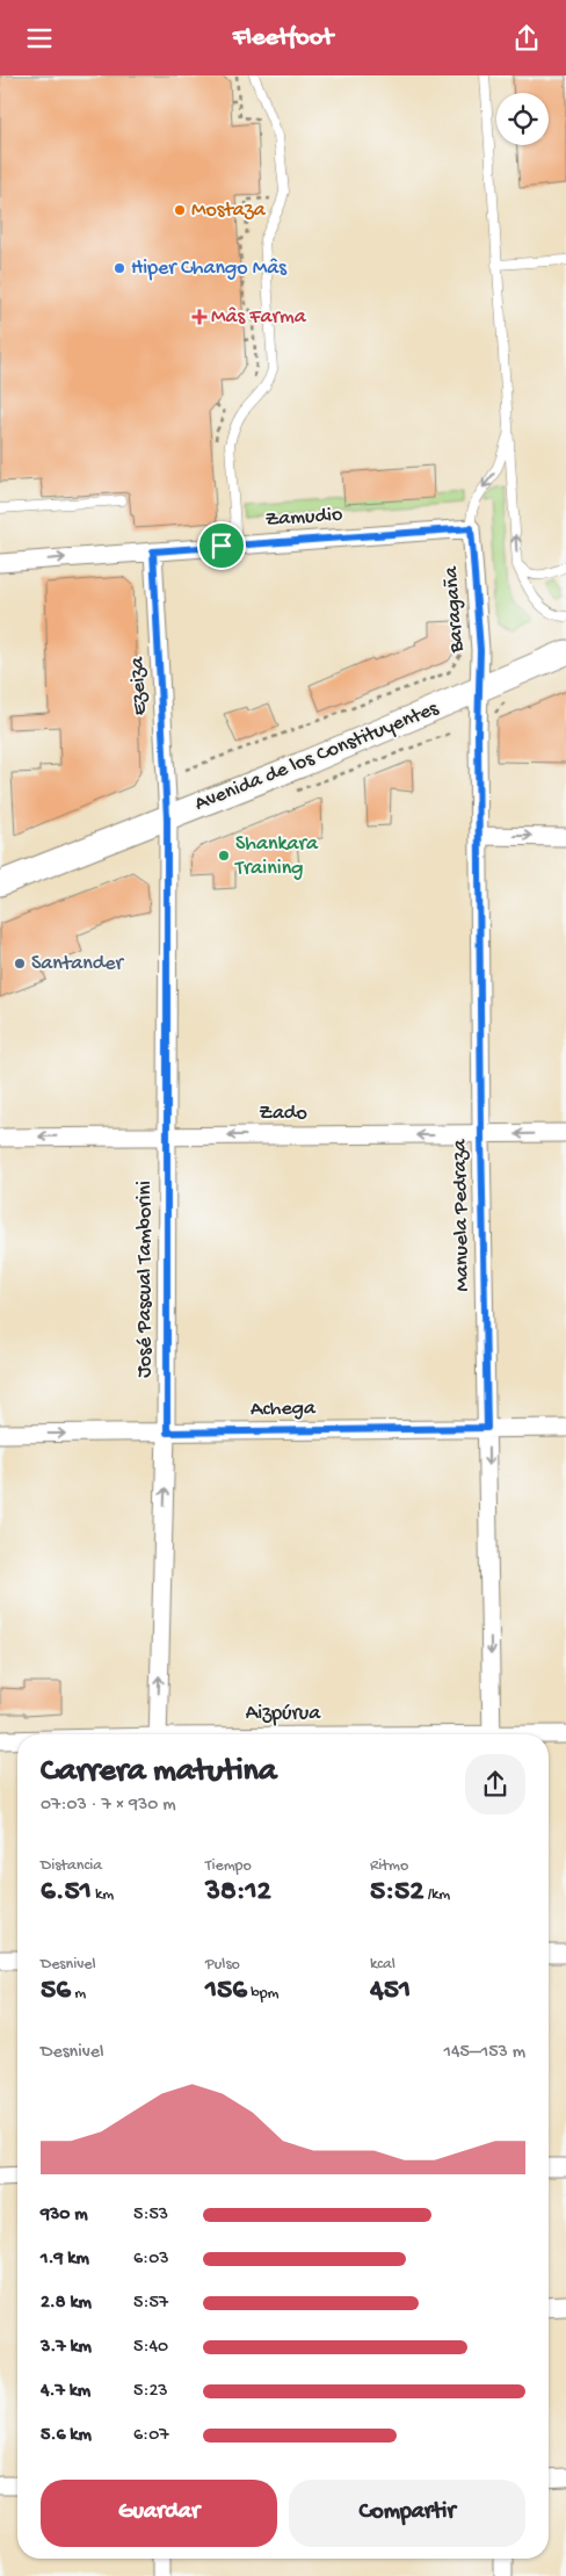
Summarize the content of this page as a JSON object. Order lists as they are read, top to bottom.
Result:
{
  "streets": {
    "main road": ["Avenida de los Constituyentes"],
    "street": [
      "Zamudio",
      "Baragaña",
      "Ezeiza",
      "Zado",
      "Manuela Pedraza",
      "José Pascual Tamborini",
      "Achega",
      "Aizpúrua"
    ]
  },
  "crossings": [
    ["Zamudio", "Baragaña"],
    ["Zamudio", "Ezeiza"],
    ["Baragaña", "Avenida de los Constituyentes"],
    ["Baragaña", "Manuela Pedraza"],
    ["Ezeiza", "Avenida de los Constituyentes"],
    ["Ezeiza", "José Pascual Tamborini"],
    ["Avenida de los Constituyentes", "Manuela Pedraza"],
    ["Avenida de los Constituyentes", "José Pascual Tamborini"],
    ["Zado", "Manuela Pedraza"],
    ["Zado", "José Pascual Tamborini"],
    ["Manuela Pedraza", "Achega"],
    ["José Pascual Tamborini", "Achega"]
  ],
  "one_way": ["Zado"],
  "places": {
    "other": [
      "Mostaza",
      "Hiper Chango Mâs",
      "Shankara Training",
      "Santander"
    ],
    "health": ["Mâs Farma"]
  },
  "page": {
    "header": "Fleetfoot",
    "heading": ["Carrera matutina", "07:03 · 7 × 930 m"],
    "stats": [
      ["Distancia", "6.51 km"],
      ["Tiempo", "38:12"],
      ["Ritmo", "5:52 /km"],
      ["Desnivel", "56 m"],
      ["Pulso", "156 bpm"],
      ["kcal", "451"]
    ],
    "chart": ["Desnivel", "145–153 m"],
    "list": [
      {
        "name": "930 m",
        "note": "5:53"
      },
      {
        "name": "1.9 km",
        "note": "6:03"
      },
      {
        "name": "2.8 km",
        "note": "5:57"
      },
      {
        "name": "3.7 km",
        "note": "5:40"
      },
      {
        "name": "4.7 km",
        "note": "5:23"
      },
      {
        "name": "5.6 km",
        "note": "6:07"
      }
    ],
    "buttons": ["Guardar", "Compartir"]
  }
}
